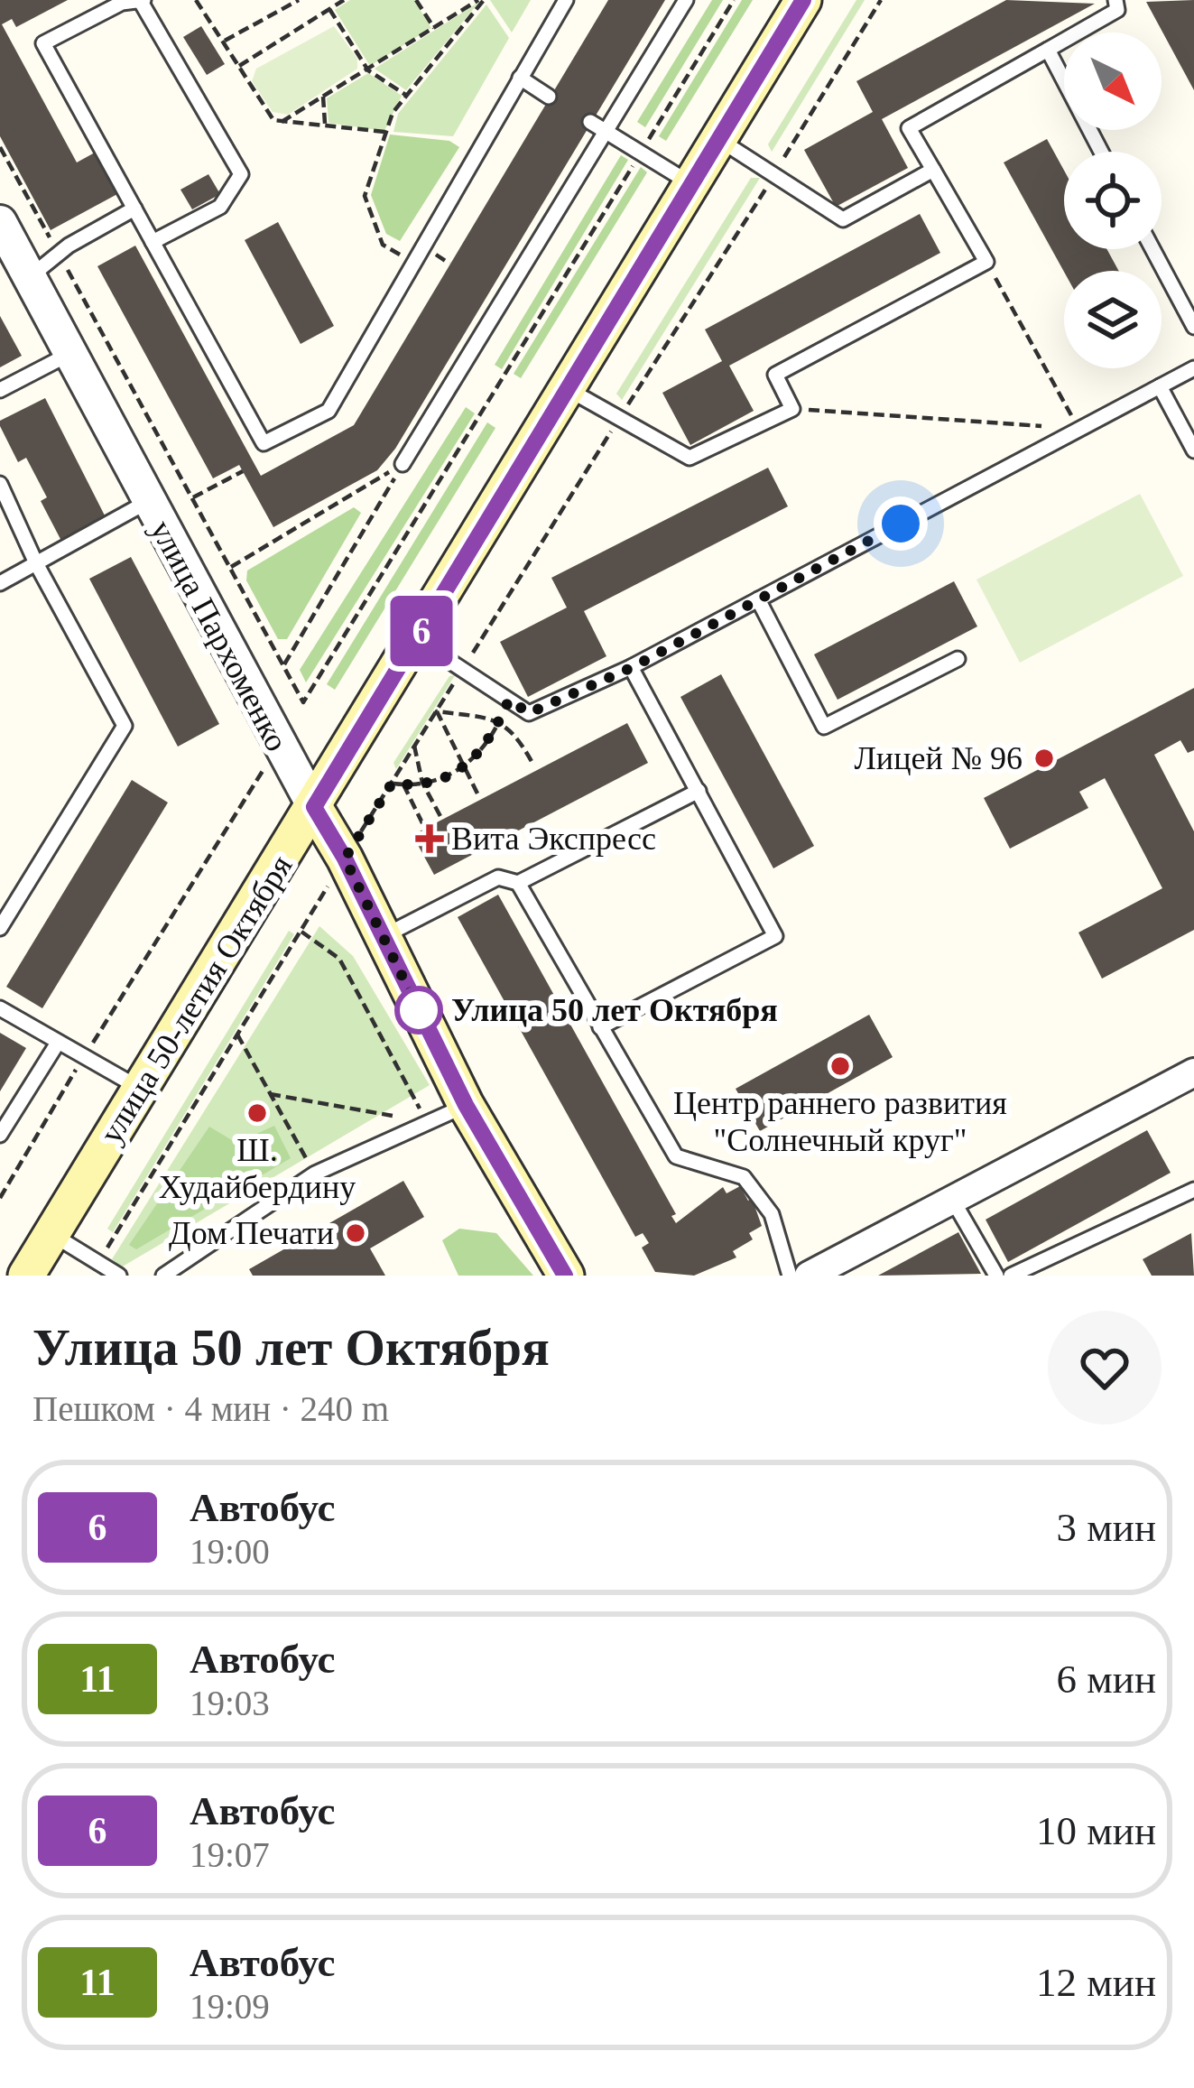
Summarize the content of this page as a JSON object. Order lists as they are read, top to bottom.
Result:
{
  "streets": {
    "main road": ["улица Пархоменко", "улица 50-летия Октября"]
  },
  "crossings": [
    ["улица Пархоменко", "улица 50-летия Октября"]
  ],
  "places": {
    "other": [
      "Лицей № 96",
      "Улица 50 лет Октября",
      "Центр раннего развития \"Солнечный круг\"",
      "Ш. Худайбердину",
      "Дом Печати"
    ],
    "health": ["Вита Экспресс"]
  },
  "lines": ["bus line 6"],
  "north": "bottom right",
  "page": {
    "on_map": "6",
    "heading": ["Улица 50 лет Октября", "Пешком · 4 мин · 240 m"],
    "list": [
      {
        "mark": "6",
        "name": "Автобус",
        "note": "19:00",
        "value": "3 мин"
      },
      {
        "mark": "11",
        "name": "Автобус",
        "note": "19:03",
        "value": "6 мин"
      },
      {
        "mark": "6",
        "name": "Автобус",
        "note": "19:07",
        "value": "10 мин"
      },
      {
        "mark": "11",
        "name": "Автобус",
        "note": "19:09",
        "value": "12 мин"
      }
    ]
  }
}
